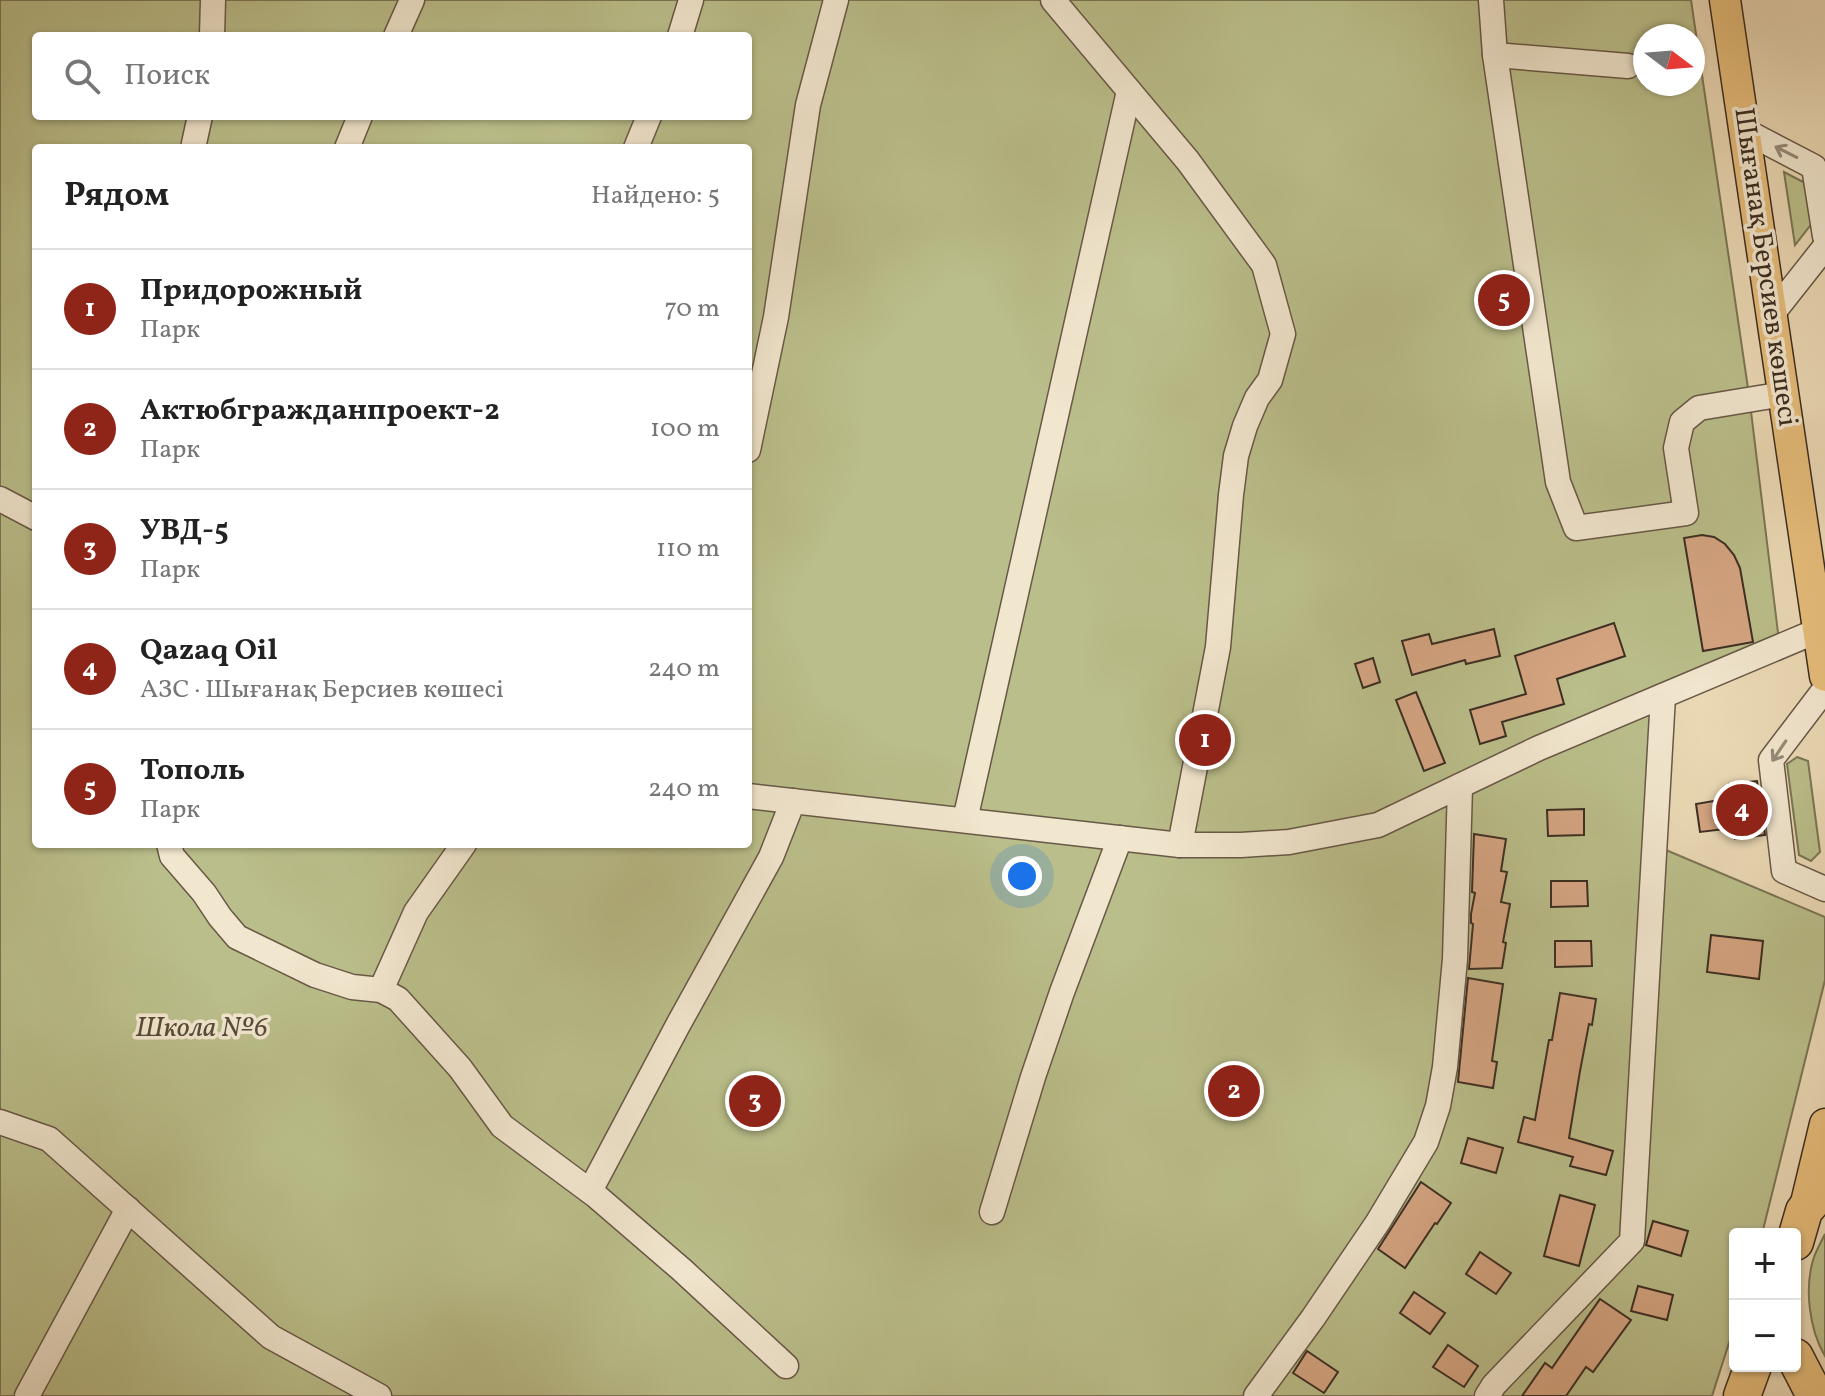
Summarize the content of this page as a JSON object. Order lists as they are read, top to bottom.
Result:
{
  "streets": {
    "main road": ["Шығанақ Берсиев көшесі"]
  },
  "parks": ["Школа №6"],
  "north": "right",
  "page": {
    "search": "Поиск",
    "heading": ["Рядом", "Найдено: 5"],
    "list": [
      {
        "mark": "1",
        "name": "Придорожный",
        "note": "Парк",
        "value": "70 m"
      },
      {
        "mark": "2",
        "name": "Актюбгражданпроект-2",
        "note": "Парк",
        "value": "100 m"
      },
      {
        "mark": "3",
        "name": "УВД-5",
        "note": "Парк",
        "value": "110 m"
      },
      {
        "mark": "4",
        "name": "Qazaq Oil",
        "note": "АЗС · Шығанақ Берсиев көшесі",
        "value": "240 m"
      },
      {
        "mark": "5",
        "name": "Тополь",
        "note": "Парк",
        "value": "240 m"
      }
    ],
    "pins": [
      "5",
      "1",
      "4",
      "2",
      "3"
    ],
    "map_buttons": ["+", "−"]
  }
}
